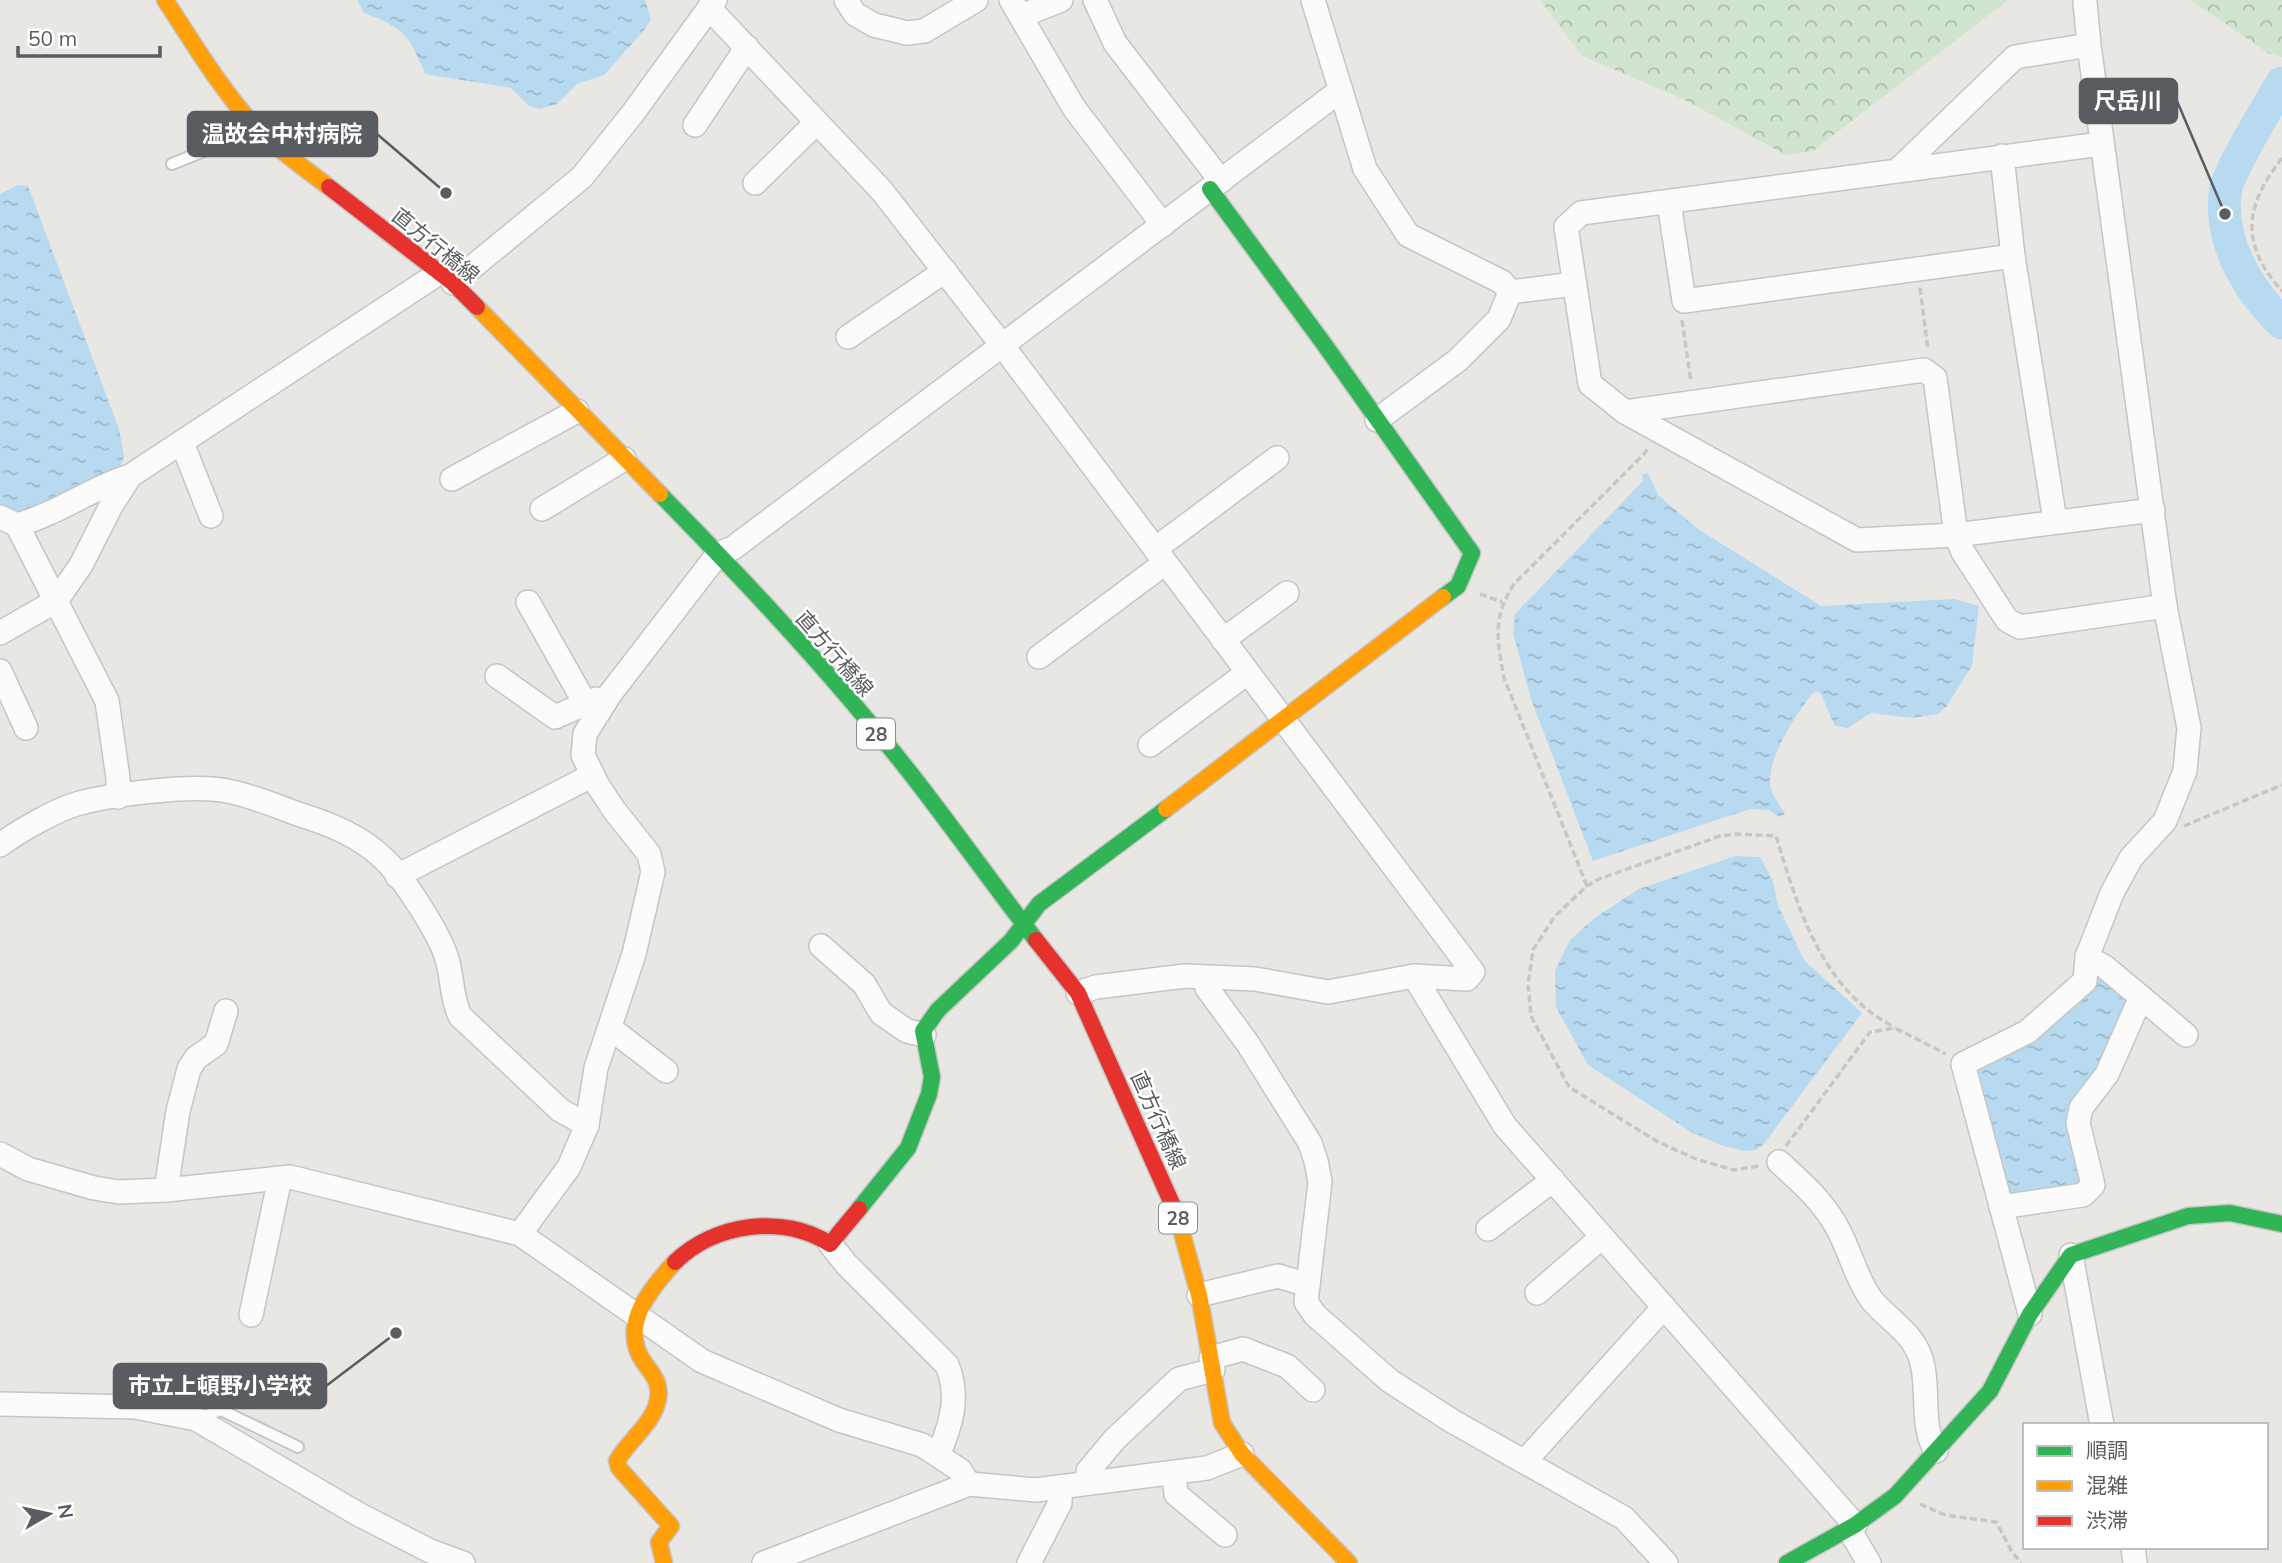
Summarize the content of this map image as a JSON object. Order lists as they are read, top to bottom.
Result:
{
  "streets": {
    "street": ["直方行橋線", "28"]
  },
  "places": ["温故会中村病院", "尺岳川", "市立上頓野小学校"],
  "legend": ["順調", "混雑", "渋滞"],
  "scale_bar": "50 m",
  "north": "right"
}
